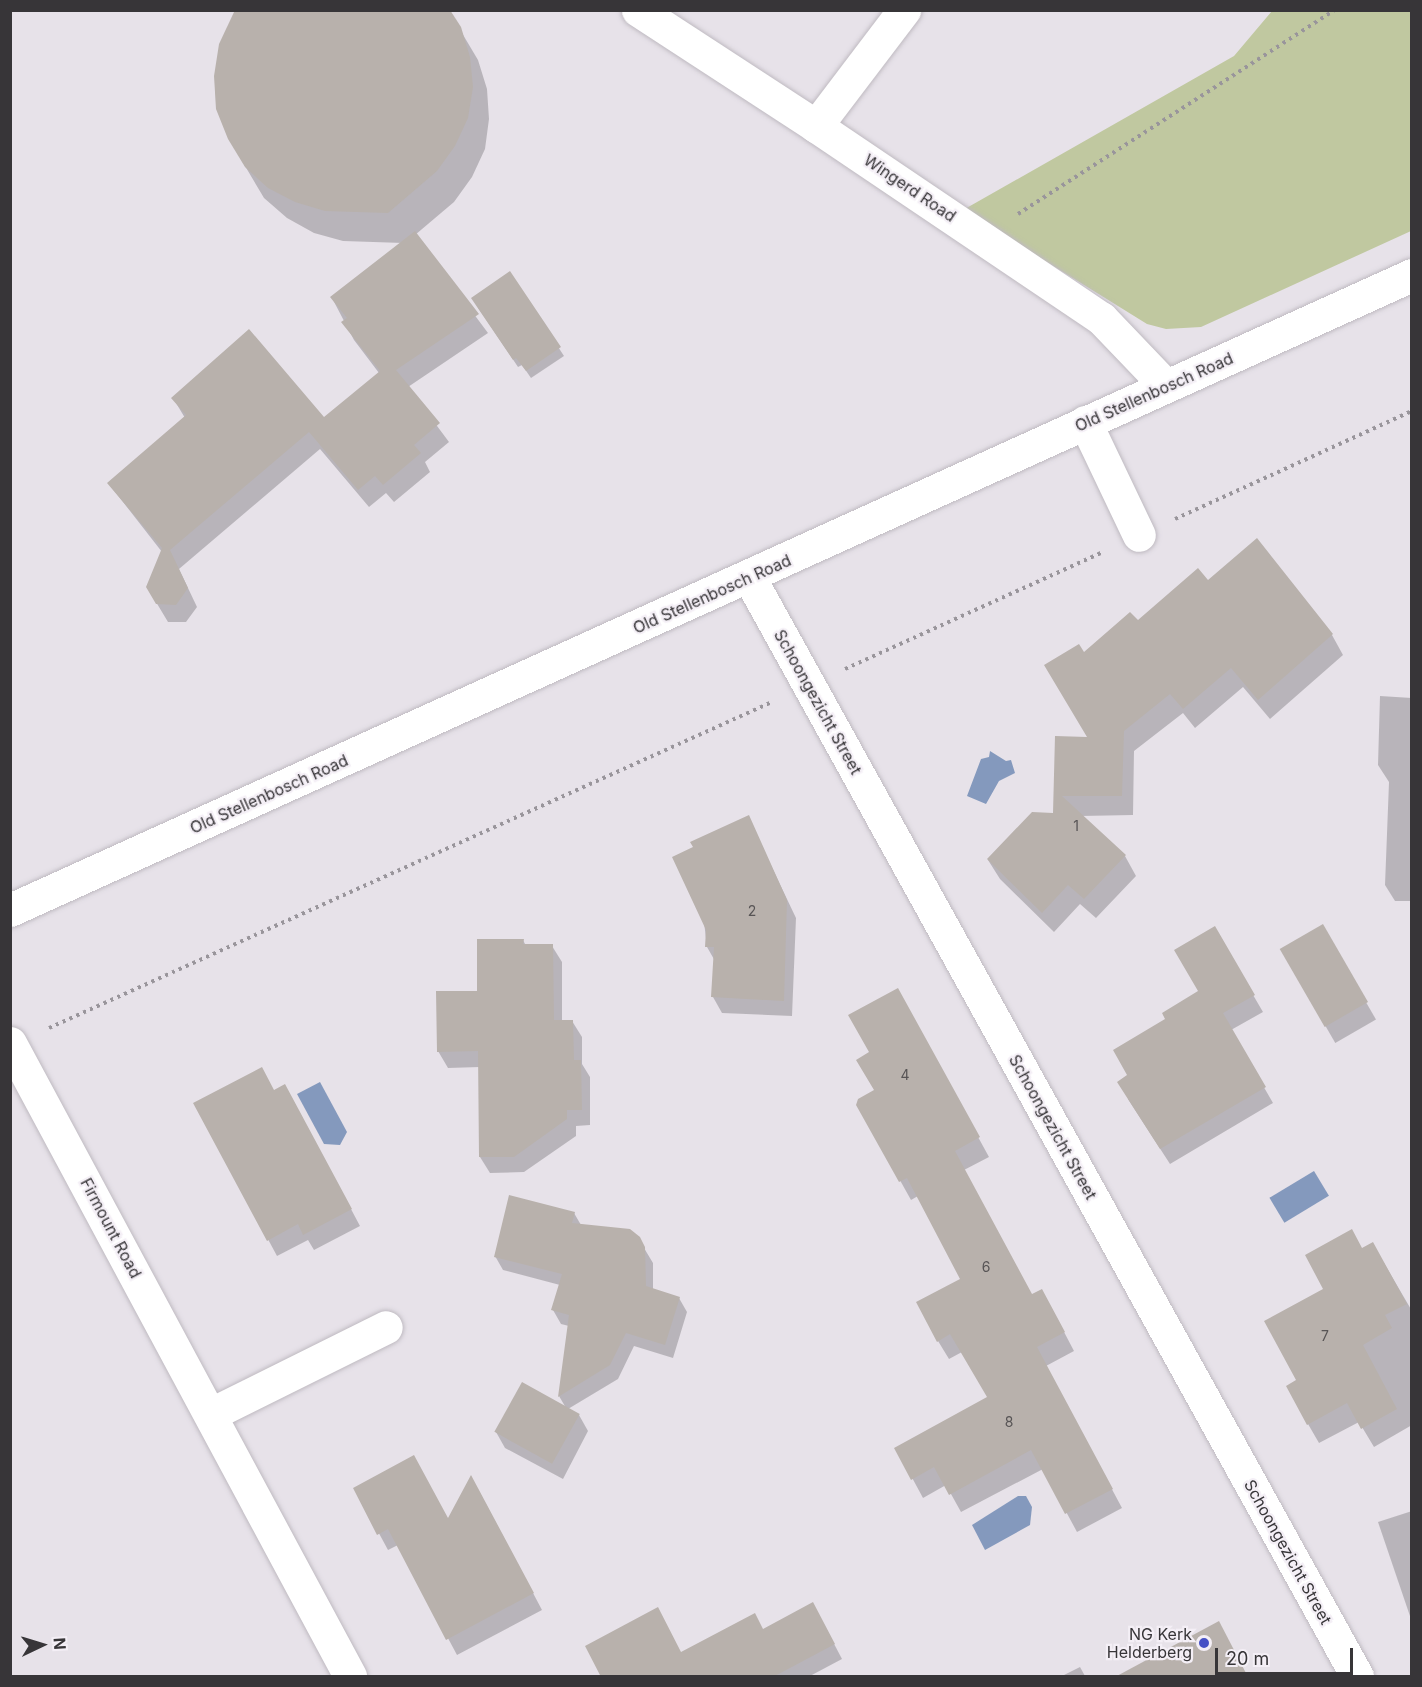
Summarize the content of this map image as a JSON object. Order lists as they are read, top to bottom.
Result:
{
  "streets": {
    "street": [
      "Wingerd Road",
      "Old Stellenbosch Road",
      "Schoongezicht Street",
      "Firmount Road"
    ]
  },
  "crossings": [
    ["Wingerd Road", "Old Stellenbosch Road"],
    ["Old Stellenbosch Road", "Schoongezicht Street"]
  ],
  "places": ["NG Kerk Helderberg"],
  "house_numbers": [
    "1",
    "2",
    "4",
    "6",
    "7",
    "8"
  ],
  "scale_bar": "20 m",
  "north": "right"
}
